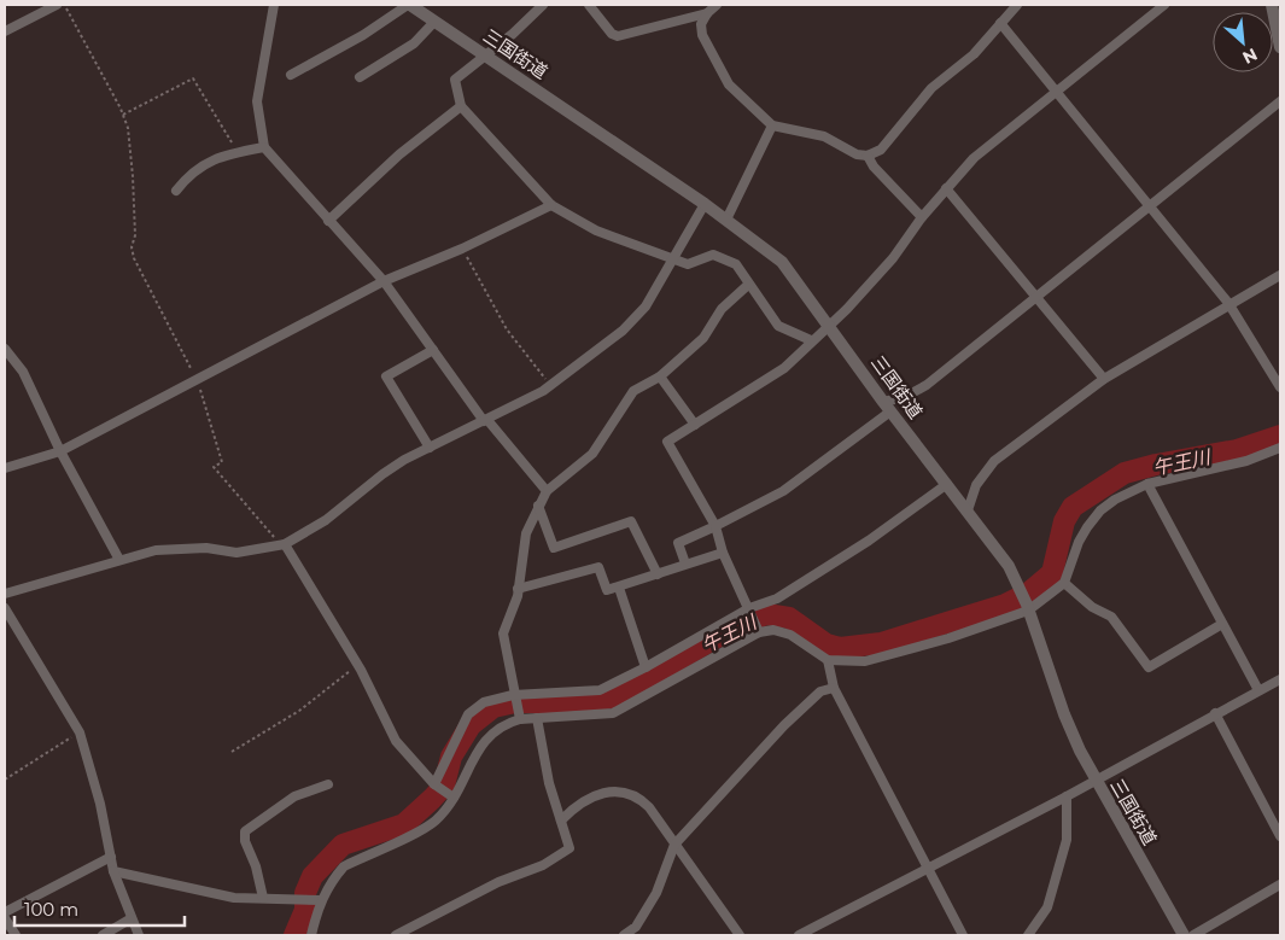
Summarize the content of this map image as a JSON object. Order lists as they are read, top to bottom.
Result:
{
  "streets": {
    "street": ["三国街道"]
  },
  "water": ["午王川"],
  "scale_bar": "100 m",
  "north": "bottom right"
}
